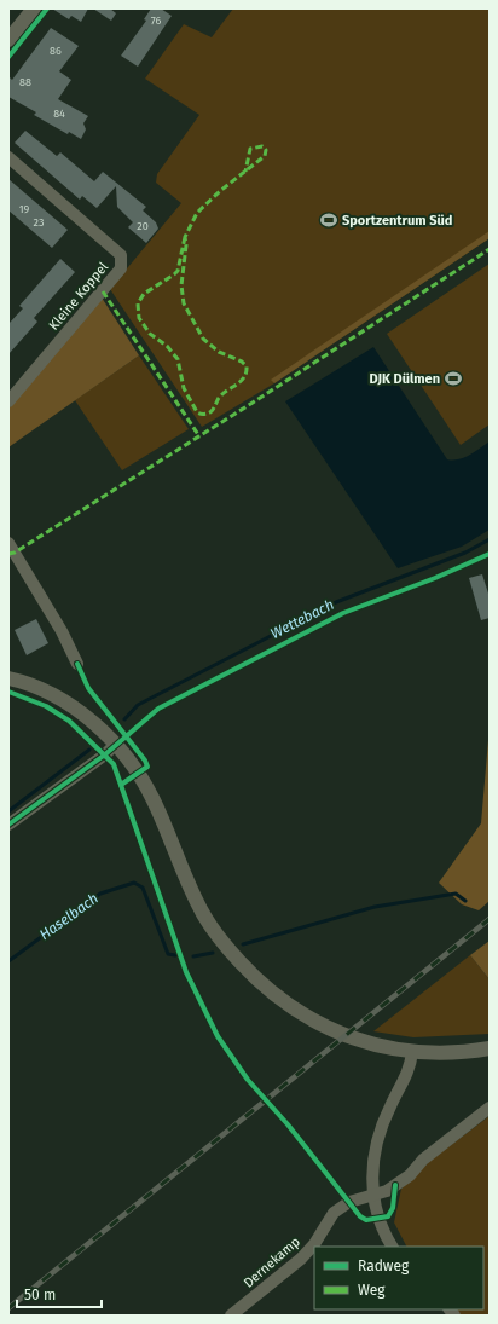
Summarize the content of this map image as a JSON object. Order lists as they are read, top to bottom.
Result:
{
  "streets": {
    "street": ["Kleine Koppel", "Dernekamp"]
  },
  "water": ["Wettebach", "Haselbach"],
  "places": {
    "sports": ["Sportzentrum Süd", "DJK Dülmen"]
  },
  "house_numbers": [
    "76",
    "86",
    "88",
    "84",
    "19",
    "23",
    "20"
  ],
  "legend": ["Radweg", "Weg"],
  "scale_bar": "50 m"
}
